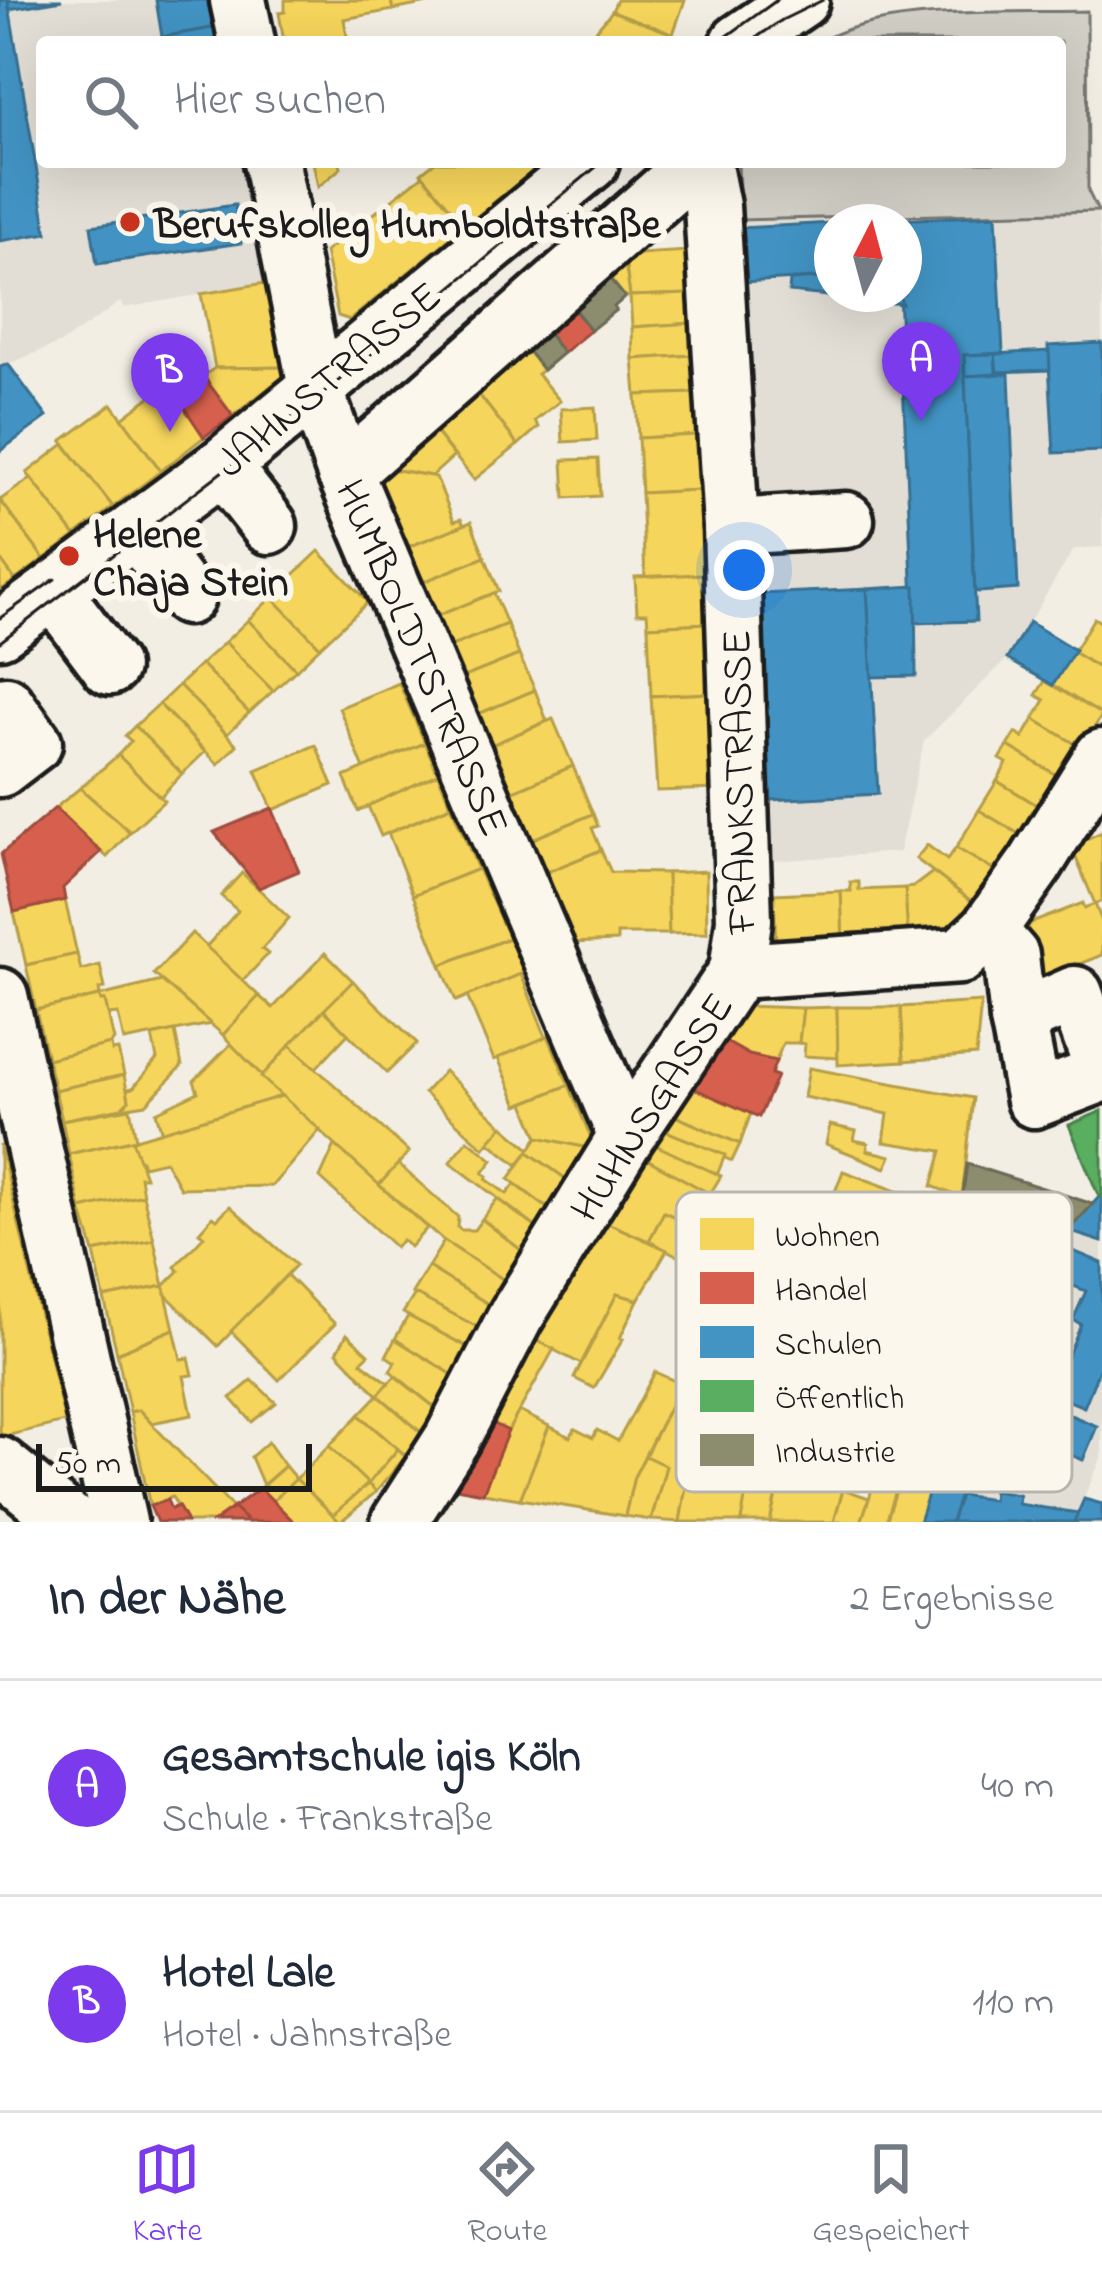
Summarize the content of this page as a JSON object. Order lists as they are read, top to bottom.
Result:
{
  "streets": {
    "street": [
      "JAHNSTRASSE",
      "HUMBOLDTSTRASSE",
      "FRANKSTRASSE",
      "HUHNSGASSE"
    ]
  },
  "crossings": [
    ["JAHNSTRASSE", "HUMBOLDTSTRASSE"],
    ["HUMBOLDTSTRASSE", "HUHNSGASSE"],
    ["FRANKSTRASSE", "HUHNSGASSE"]
  ],
  "places": ["Berufskolleg Humboldtstraße", "Helene Chaja Stein"],
  "legend": [
    "Wohnen",
    "Handel",
    "Schulen",
    "Öffentlich",
    "Industrie"
  ],
  "scale_bar": "50 m",
  "north": "top",
  "page": {
    "search": "Hier suchen",
    "pins": ["A", "B"],
    "scale": "50 m",
    "heading": ["In der Nähe", "2 Ergebnisse"],
    "list": [
      {
        "mark": "A",
        "name": "Gesamtschule igis Köln",
        "note": "Schule · Frankstraße",
        "value": "40 m"
      },
      {
        "mark": "B",
        "name": "Hotel Lale",
        "note": "Hotel · Jahnstraße",
        "value": "110 m"
      }
    ],
    "nav": ["Karte", "Route", "Gespeichert"]
  }
}
